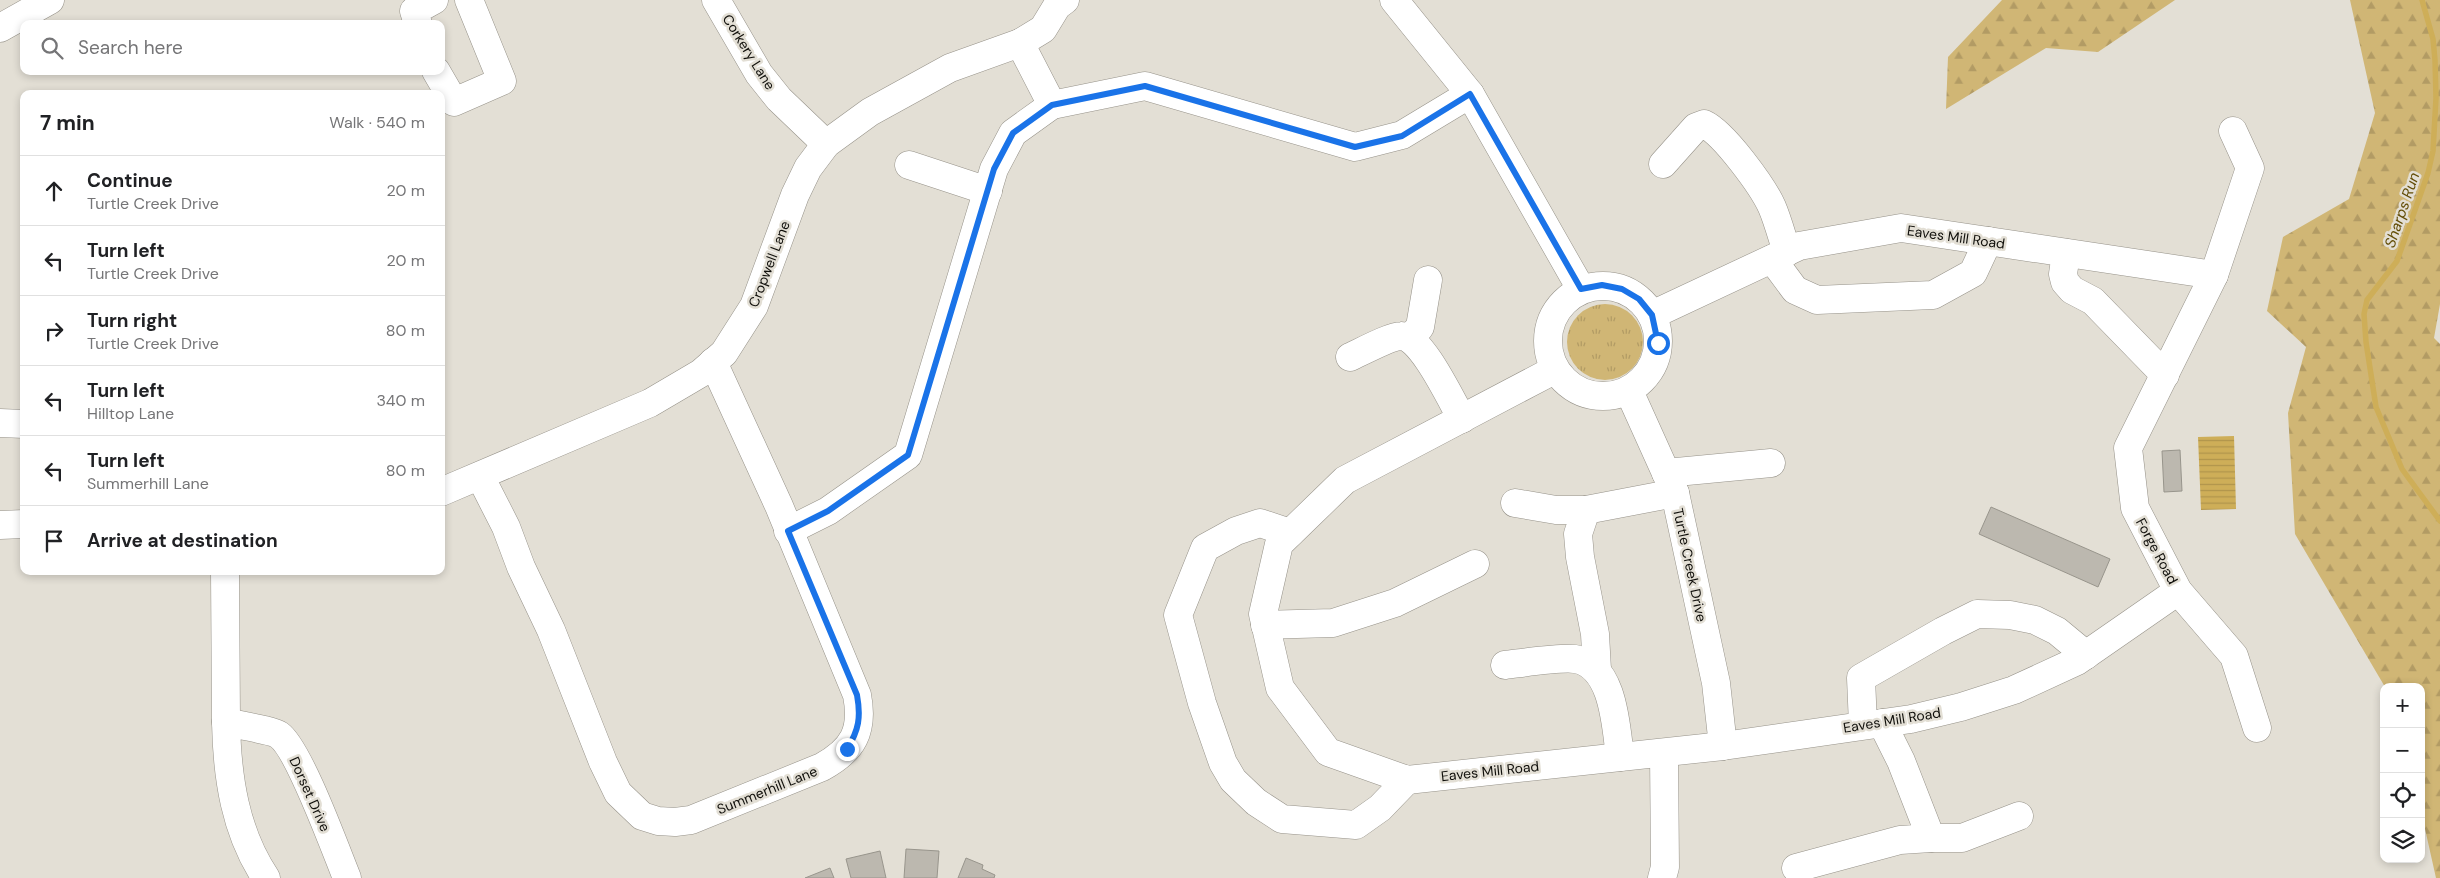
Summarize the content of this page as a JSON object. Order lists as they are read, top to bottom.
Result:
{
  "streets": {
    "street": [
      "Corkery Lane",
      "Eaves Mill Road",
      "Cropwell Lane",
      "Forge Road",
      "Turtle Creek Drive",
      "Summerhill Lane",
      "Dorset Drive"
    ]
  },
  "crossings": [
    ["Corkery Lane", "Cropwell Lane"],
    ["Eaves Mill Road", "Forge Road"],
    ["Eaves Mill Road", "Turtle Creek Drive"],
    ["Cropwell Lane", "Summerhill Lane"]
  ],
  "water": ["Sharps Run"],
  "page": {
    "search": "Search here",
    "heading": ["7 min", "Walk · 540 m"],
    "list": [
      ["Continue", "Turtle Creek Drive", "20 m"],
      ["Turn left", "Turtle Creek Drive", "20 m"],
      ["Turn right", "Turtle Creek Drive", "80 m"],
      ["Turn left", "Hilltop Lane", "340 m"],
      ["Turn left", "Summerhill Lane", "80 m"],
      "Arrive at destination"
    ],
    "map_buttons": ["+", "−"]
  }
}
